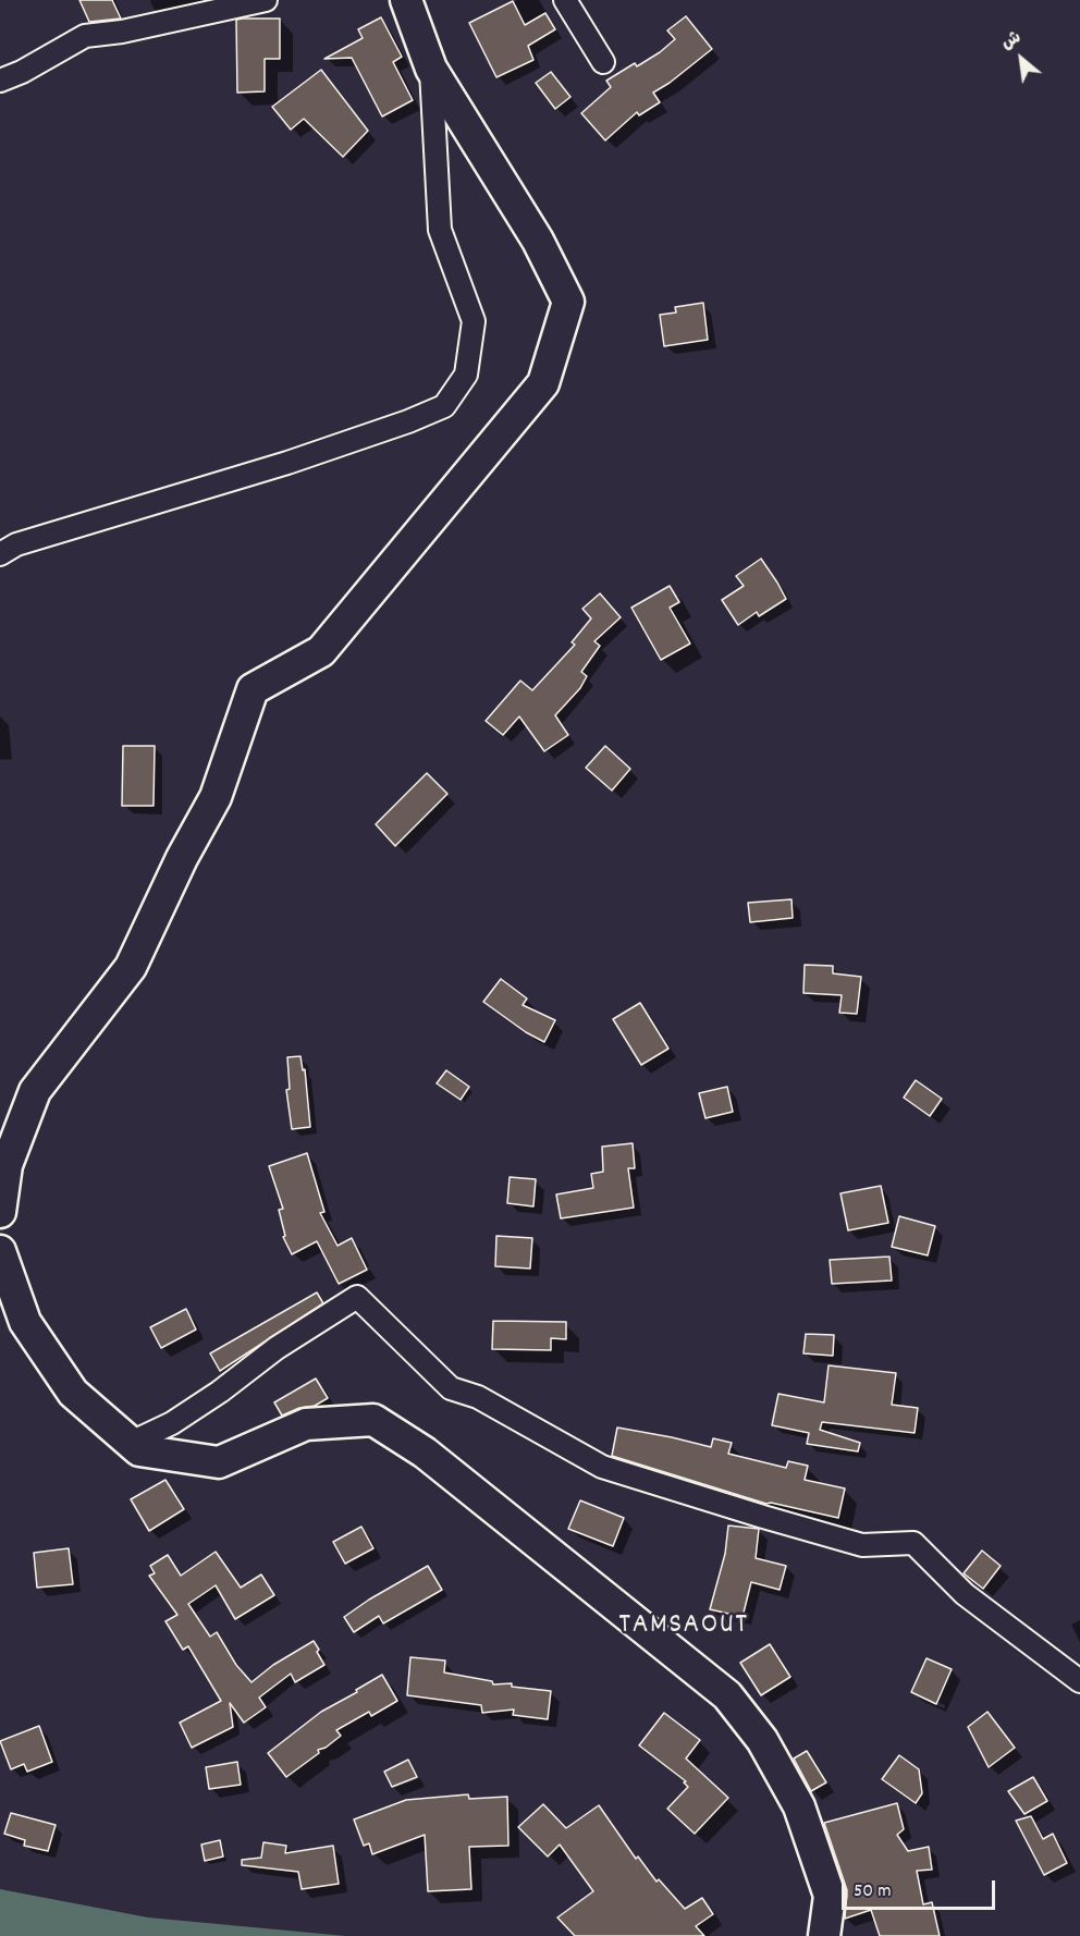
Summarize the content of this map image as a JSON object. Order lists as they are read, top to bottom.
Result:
{
  "districts": ["TAMSAOUT"],
  "scale_bar": "50 m",
  "north": "top left"
}
